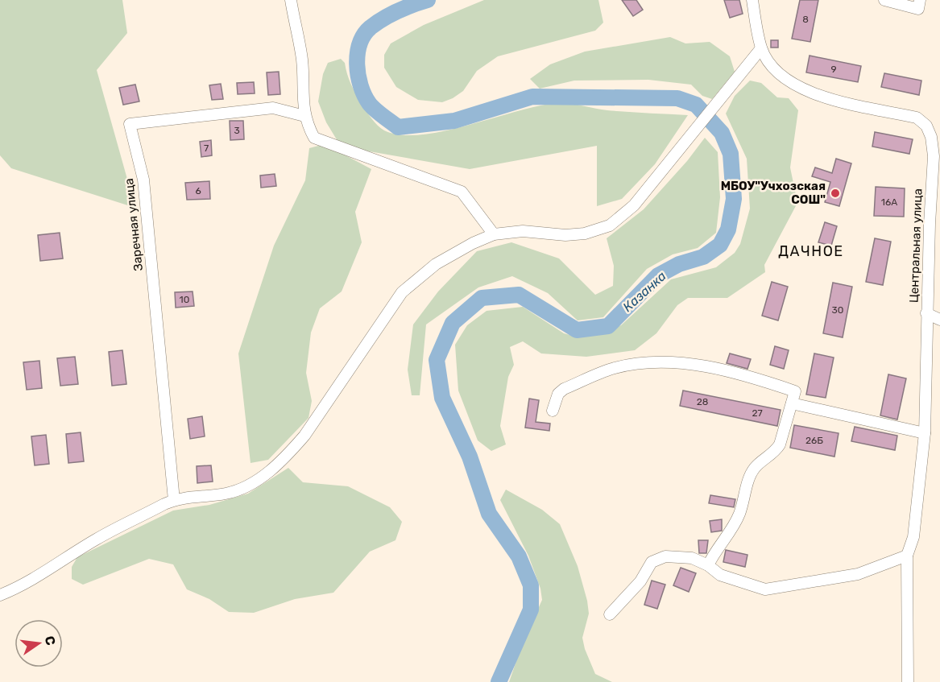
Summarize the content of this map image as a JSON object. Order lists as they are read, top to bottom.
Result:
{
  "streets": {
    "street": ["Заречная улица", "Центральная улица"]
  },
  "districts": ["ДАЧНОЕ"],
  "water": ["Казанка"],
  "places": ["МБОУ\"Учхозская СОШ\""],
  "house_numbers": [
    "8",
    "9",
    "3",
    "7",
    "6",
    "16А",
    "10",
    "30",
    "28",
    "27",
    "26Б"
  ],
  "north": "right"
}
